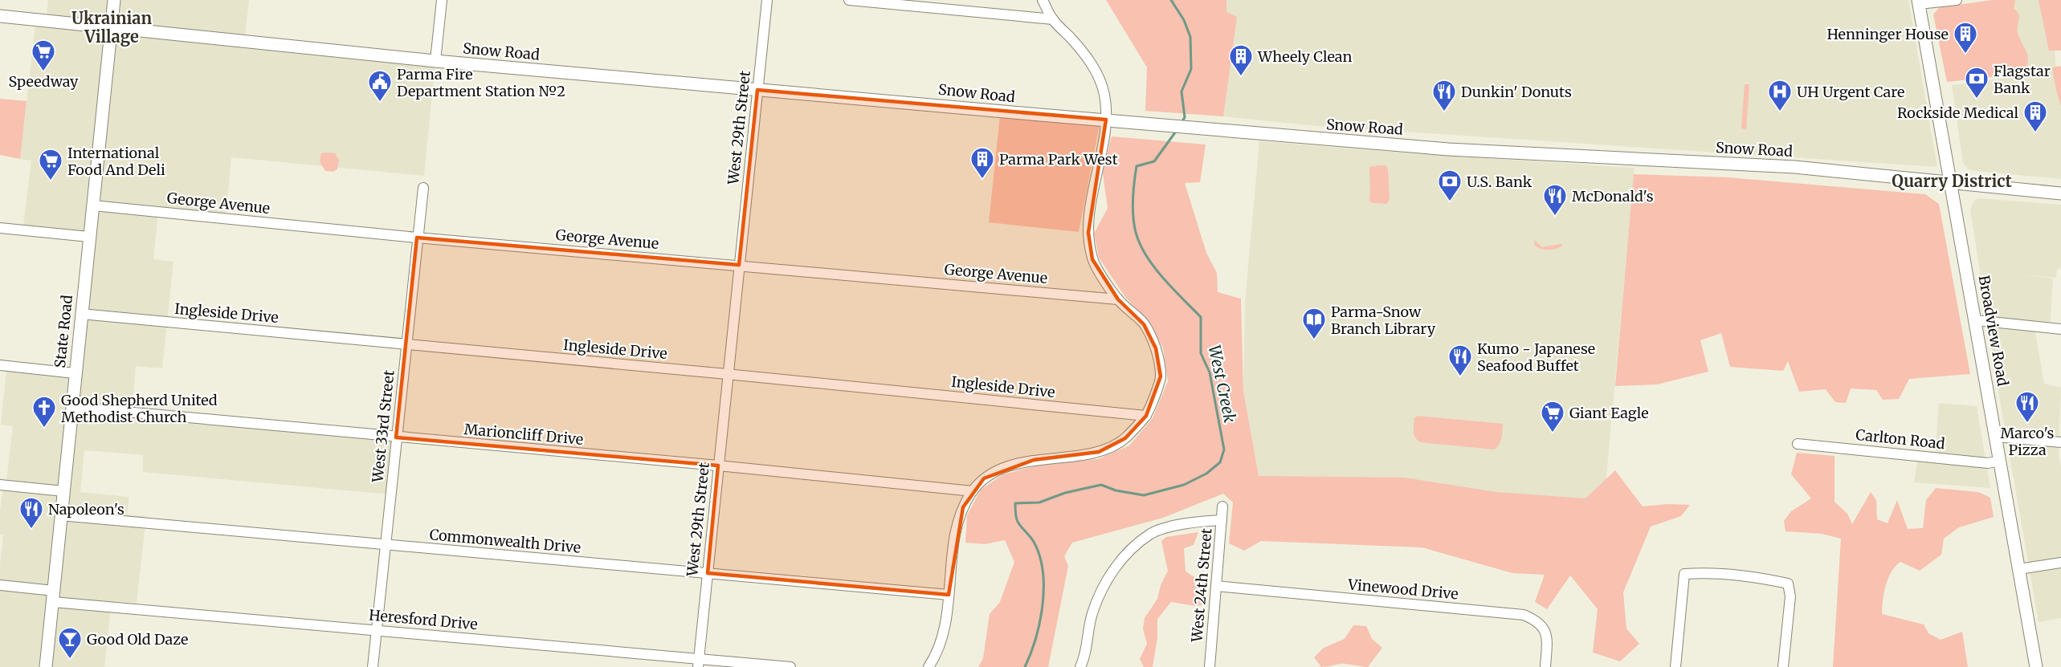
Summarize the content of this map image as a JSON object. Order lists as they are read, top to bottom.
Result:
{
  "streets": {
    "main road": ["Snow Road", "Broadview Road", "State Road"],
    "street": [
      "West 29th Street",
      "George Avenue",
      "Ingleside Drive",
      "West 33rd Street",
      "Marioncliff Drive",
      "Carlton Road",
      "Commonwealth Drive",
      "West 24th Street",
      "Vinewood Drive",
      "Heresford Drive"
    ]
  },
  "crossings": [
    ["Snow Road", "West 29th Street"],
    ["Snow Road", "Broadview Road"],
    ["Snow Road", "State Road"],
    ["West 29th Street", "George Avenue"],
    ["West 29th Street", "Ingleside Drive"],
    ["West 29th Street", "Marioncliff Drive"],
    ["West 29th Street", "Commonwealth Drive"],
    ["West 29th Street", "Heresford Drive"],
    ["George Avenue", "State Road"],
    ["George Avenue", "West 33rd Street"],
    ["Ingleside Drive", "State Road"],
    ["Ingleside Drive", "West 33rd Street"],
    ["Broadview Road", "Carlton Road"],
    ["State Road", "Marioncliff Drive"],
    ["State Road", "Commonwealth Drive"],
    ["State Road", "Heresford Drive"],
    ["West 33rd Street", "Marioncliff Drive"],
    ["West 33rd Street", "Commonwealth Drive"],
    ["West 33rd Street", "Heresford Drive"],
    ["West 24th Street", "Vinewood Drive"]
  ],
  "districts": ["Ukrainian Village", "Quarry District"],
  "water": ["West Creek"],
  "places": {
    "building": [
      "Henninger House",
      "Wheely Clean",
      "Rockside Medical",
      "Parma Park West"
    ],
    "supermarket": ["Speedway", "International Food And Deli", "Giant Eagle"],
    "bank": ["Flagstar Bank", "U.S. Bank"],
    "public building": ["Parma Fire Department Station №2"],
    "restaurant": [
      "Dunkin' Donuts",
      "McDonald's",
      "Kumo - Japanese Seafood Buffet",
      "Marco's Pizza",
      "Napoleon's"
    ],
    "hospital": ["UH Urgent Care"],
    "library": ["Parma-Snow Branch Library"],
    "church": ["Good Shepherd United Methodist Church"],
    "bar": ["Good Old Daze"]
  }
}
